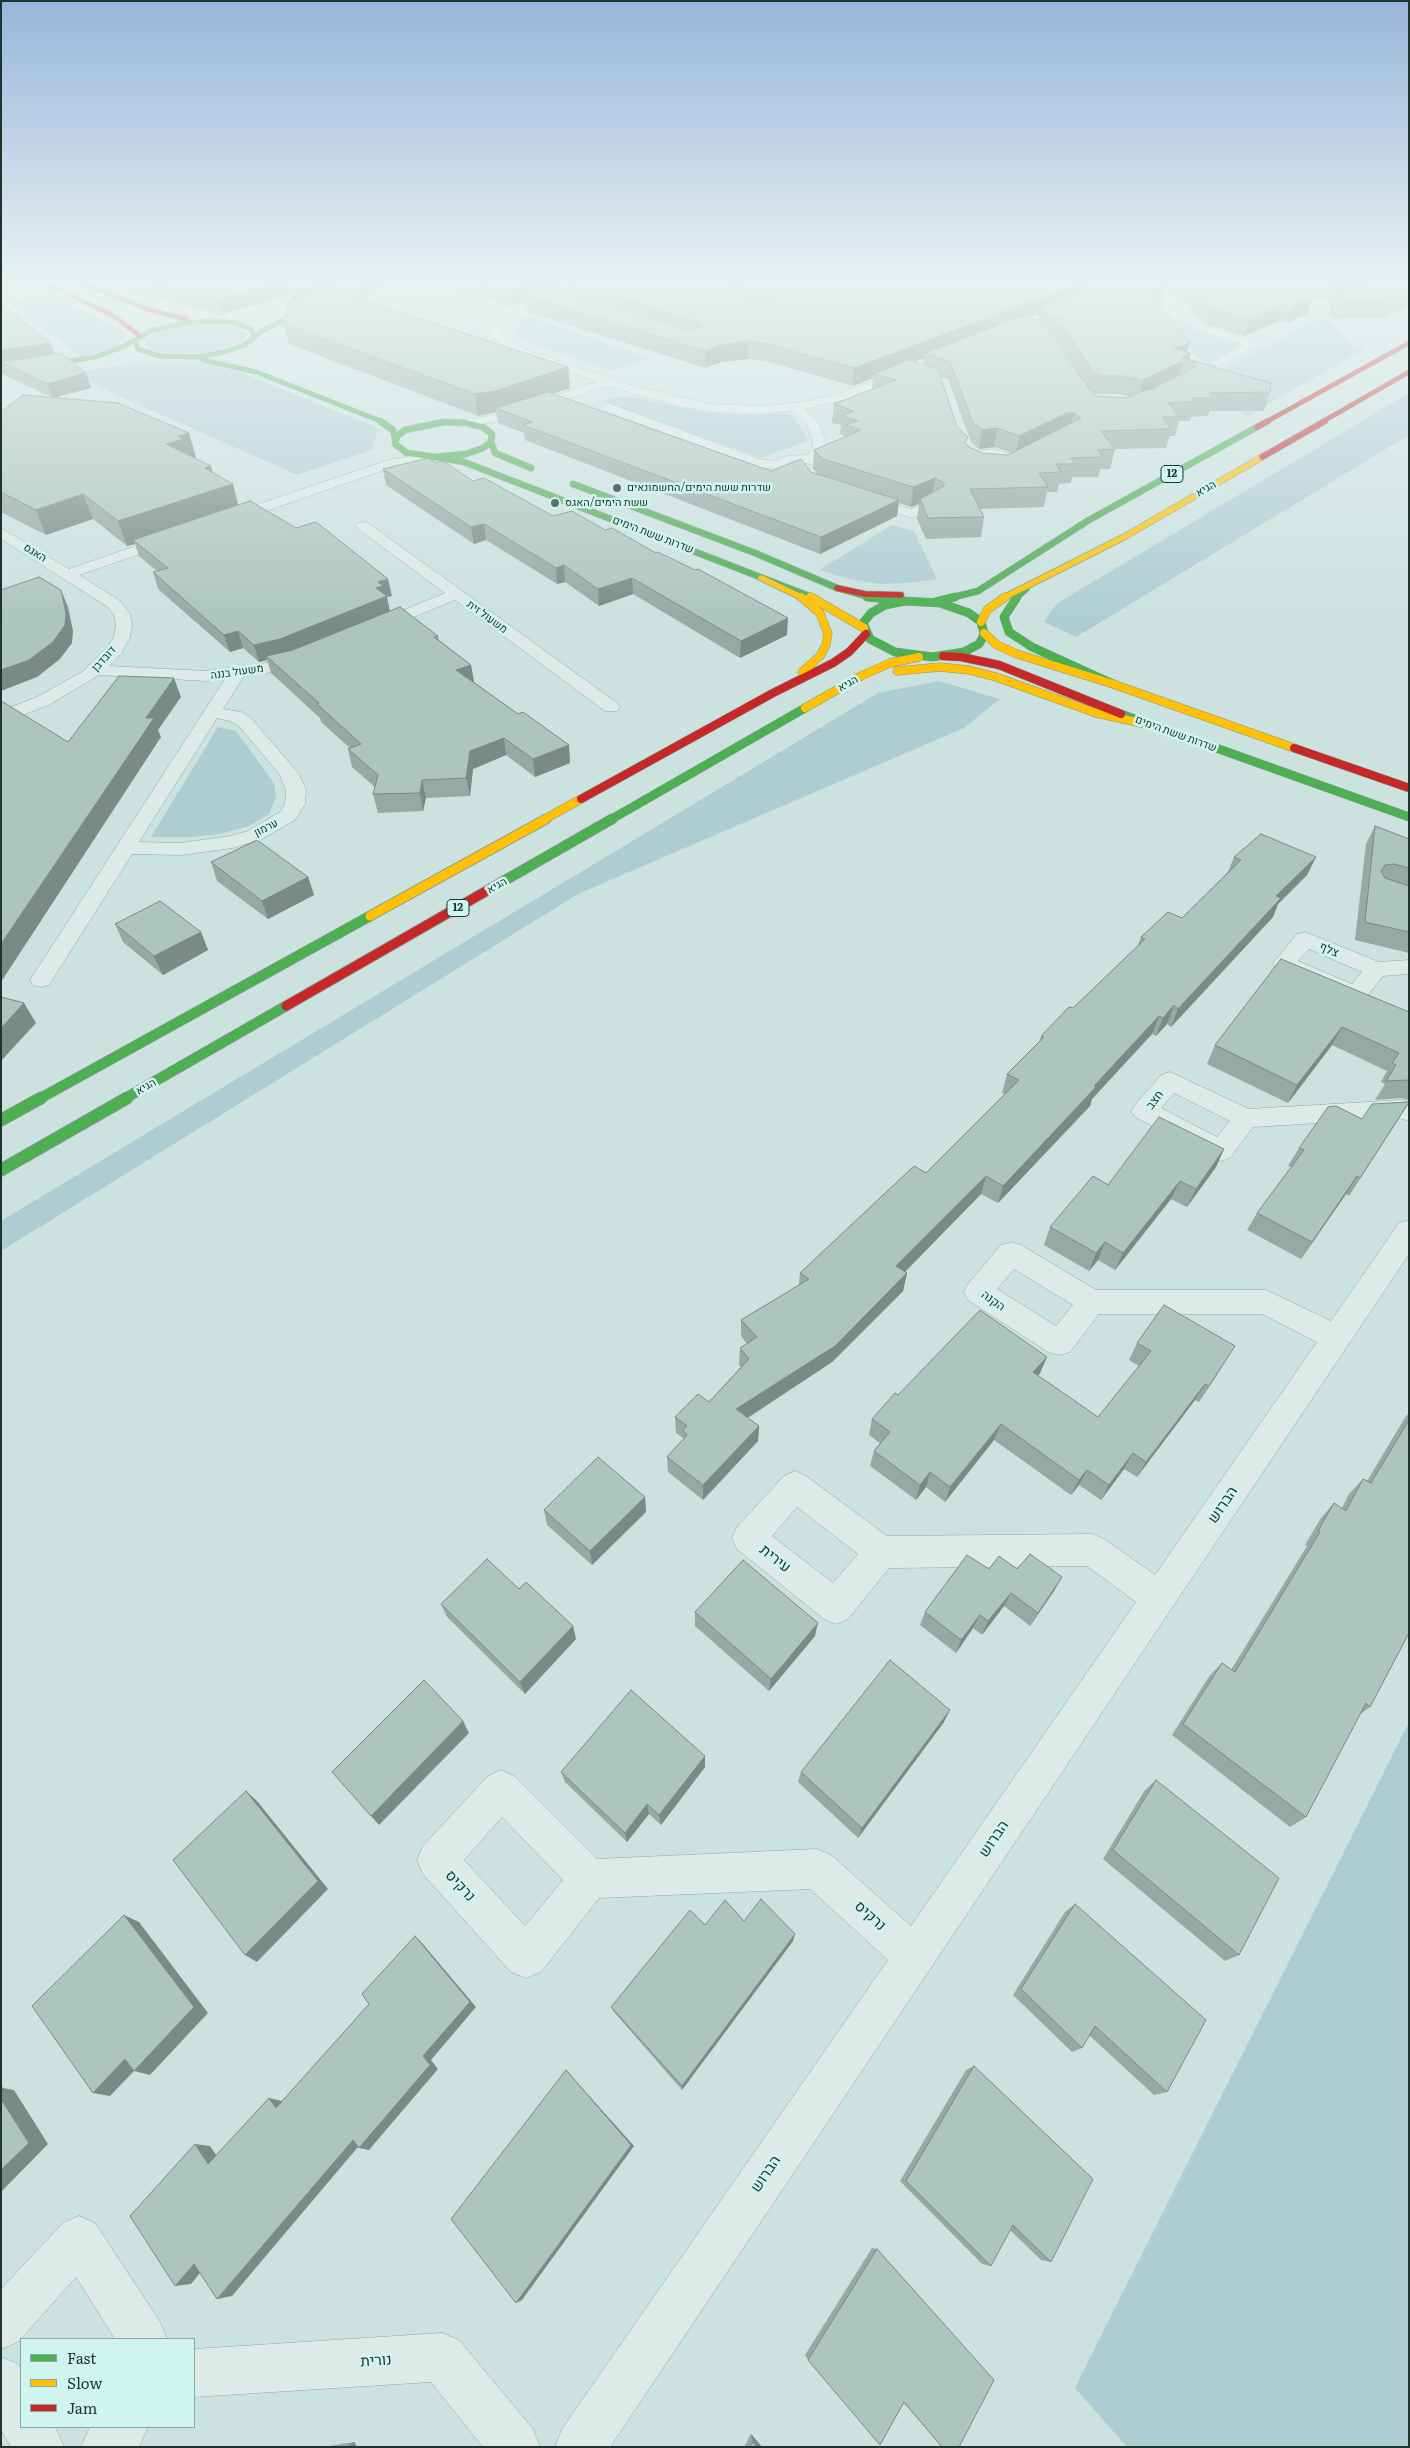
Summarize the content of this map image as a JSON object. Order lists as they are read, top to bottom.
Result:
{
  "streets": {
    "main road": ["12", "הגיא", "שדרות ששת הימים"],
    "street": [
      "האגס",
      "משעול זית",
      "דובדבן",
      "משעול בננה",
      "ערמון",
      "הברוש",
      "נרקיס",
      "נורית"
    ]
  },
  "crossings": [
    ["12", "הגיא"],
    ["12", "שדרות ששת הימים"],
    ["האגס", "דובדבן"],
    ["דובדבן", "משעול בננה"],
    ["הברוש", "נרקיס"]
  ],
  "places": ["שדרות ששת הימים/החשמונאים", "ששת הימים/האגס"],
  "legend": ["Fast", "Slow", "Jam"]
}
